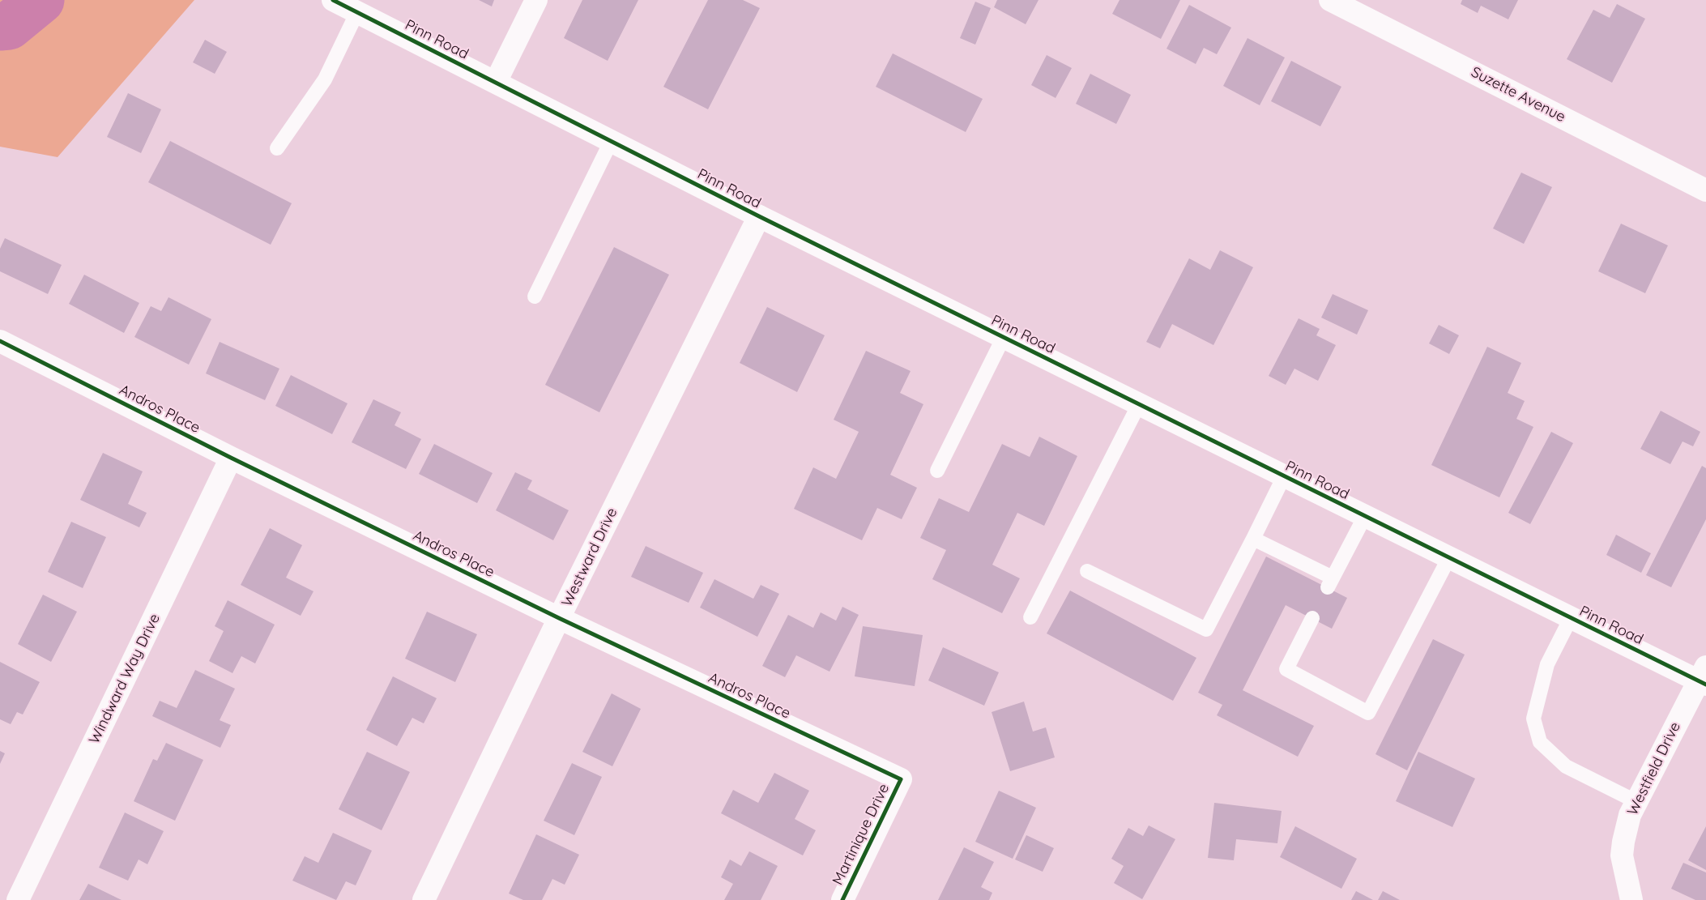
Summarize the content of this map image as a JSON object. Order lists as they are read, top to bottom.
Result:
{
  "streets": {
    "street": [
      "Pinn Road",
      "Suzette Avenue",
      "Andros Place",
      "Westward Drive",
      "Windward Way Drive",
      "Westfield Drive",
      "Martinique Drive"
    ]
  },
  "crossings": [
    ["Pinn Road", "Westward Drive"],
    ["Pinn Road", "Westfield Drive"],
    ["Andros Place", "Westward Drive"],
    ["Andros Place", "Windward Way Drive"],
    ["Andros Place", "Martinique Drive"]
  ]
}
